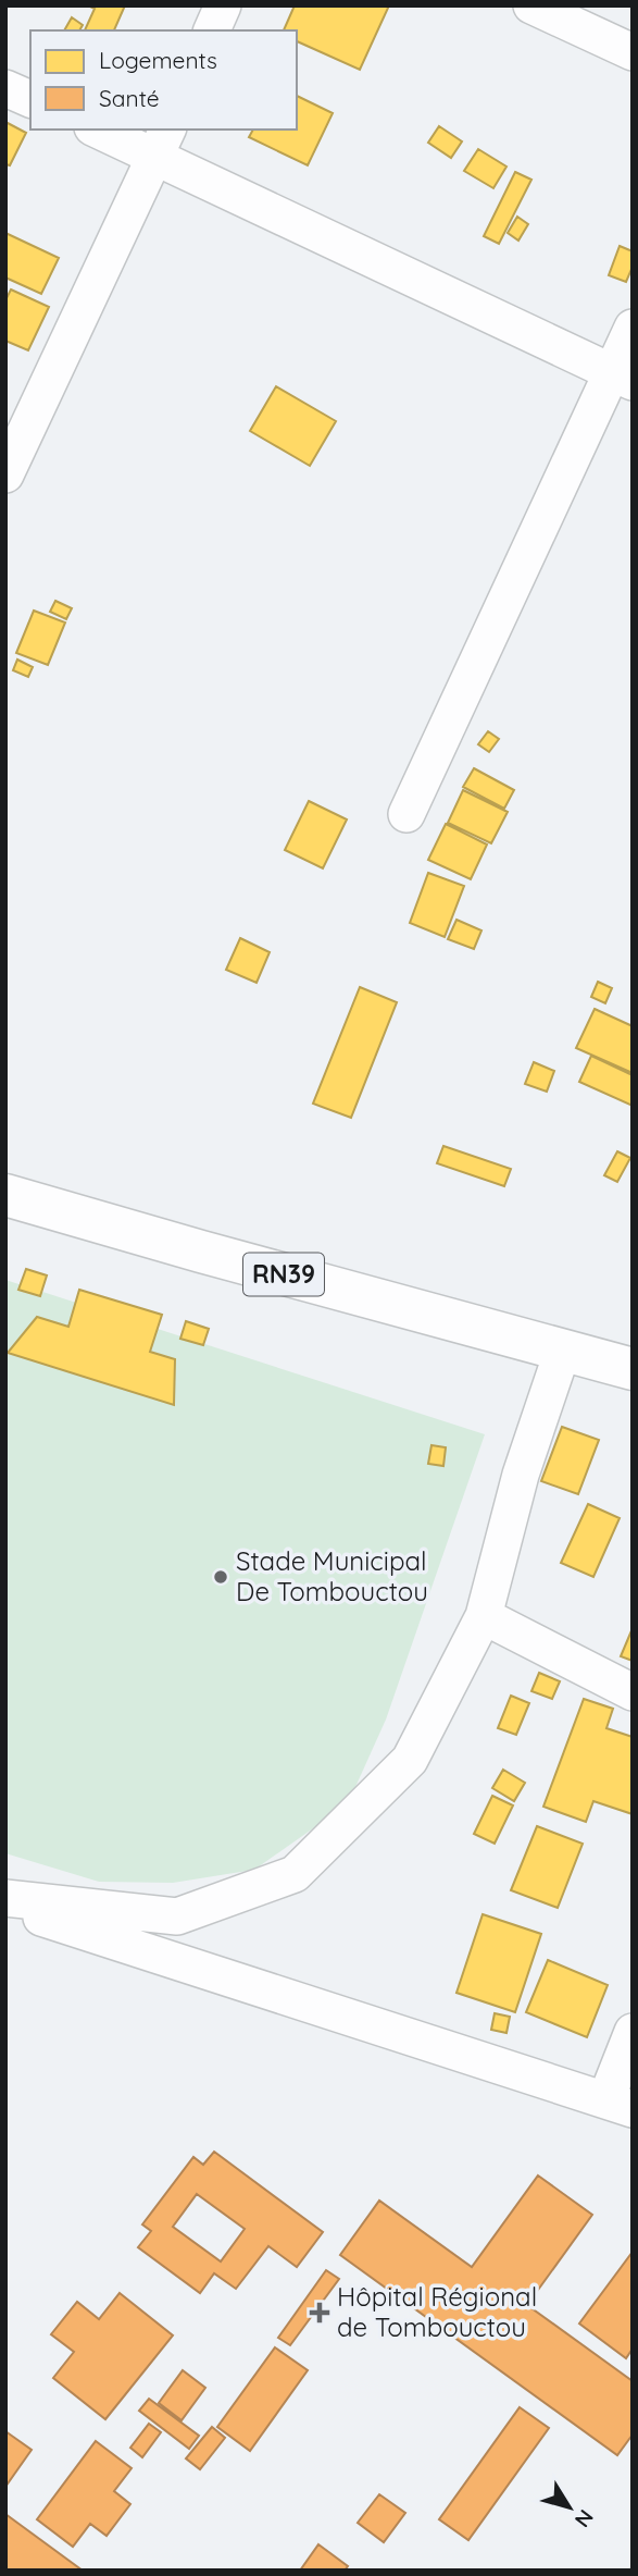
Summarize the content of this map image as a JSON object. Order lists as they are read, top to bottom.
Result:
{
  "streets": {
    "main road": ["RN39"]
  },
  "places": {
    "other": ["Stade Municipal De Tombouctou"],
    "health": ["Hôpital Régional de Tombouctou"]
  },
  "legend": ["Logements", "Santé"],
  "north": "bottom right"
}
